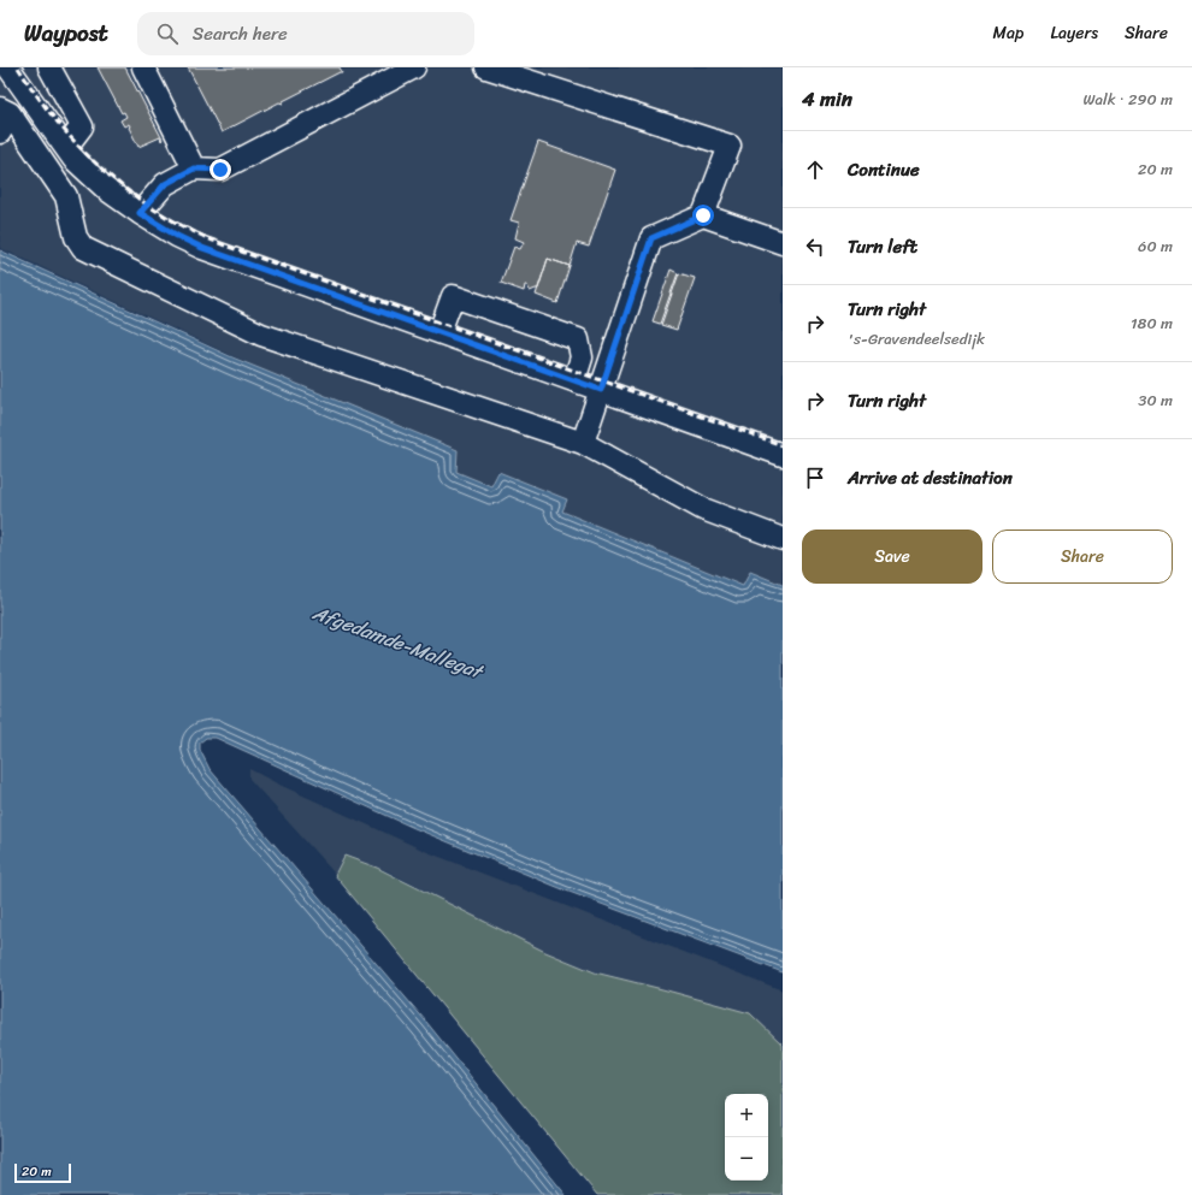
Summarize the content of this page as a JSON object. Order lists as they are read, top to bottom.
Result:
{
  "water": ["Afgedamde-Mallegat"],
  "scale_bar": "20 m",
  "page": {
    "header": "Waypost",
    "search": "Search here",
    "nav": ["Map", "Layers", "Share"],
    "heading": ["4 min", "Walk · 290 m"],
    "list": [
      ["Continue", "20 m"],
      ["Turn left", "60 m"],
      ["Turn right", "'s-Gravendeelsedijk", "180 m"],
      ["Turn right", "30 m"],
      "Arrive at destination"
    ],
    "buttons": ["Save", "Share"],
    "map_buttons": ["+", "−"],
    "scale": "20 m"
  }
}
